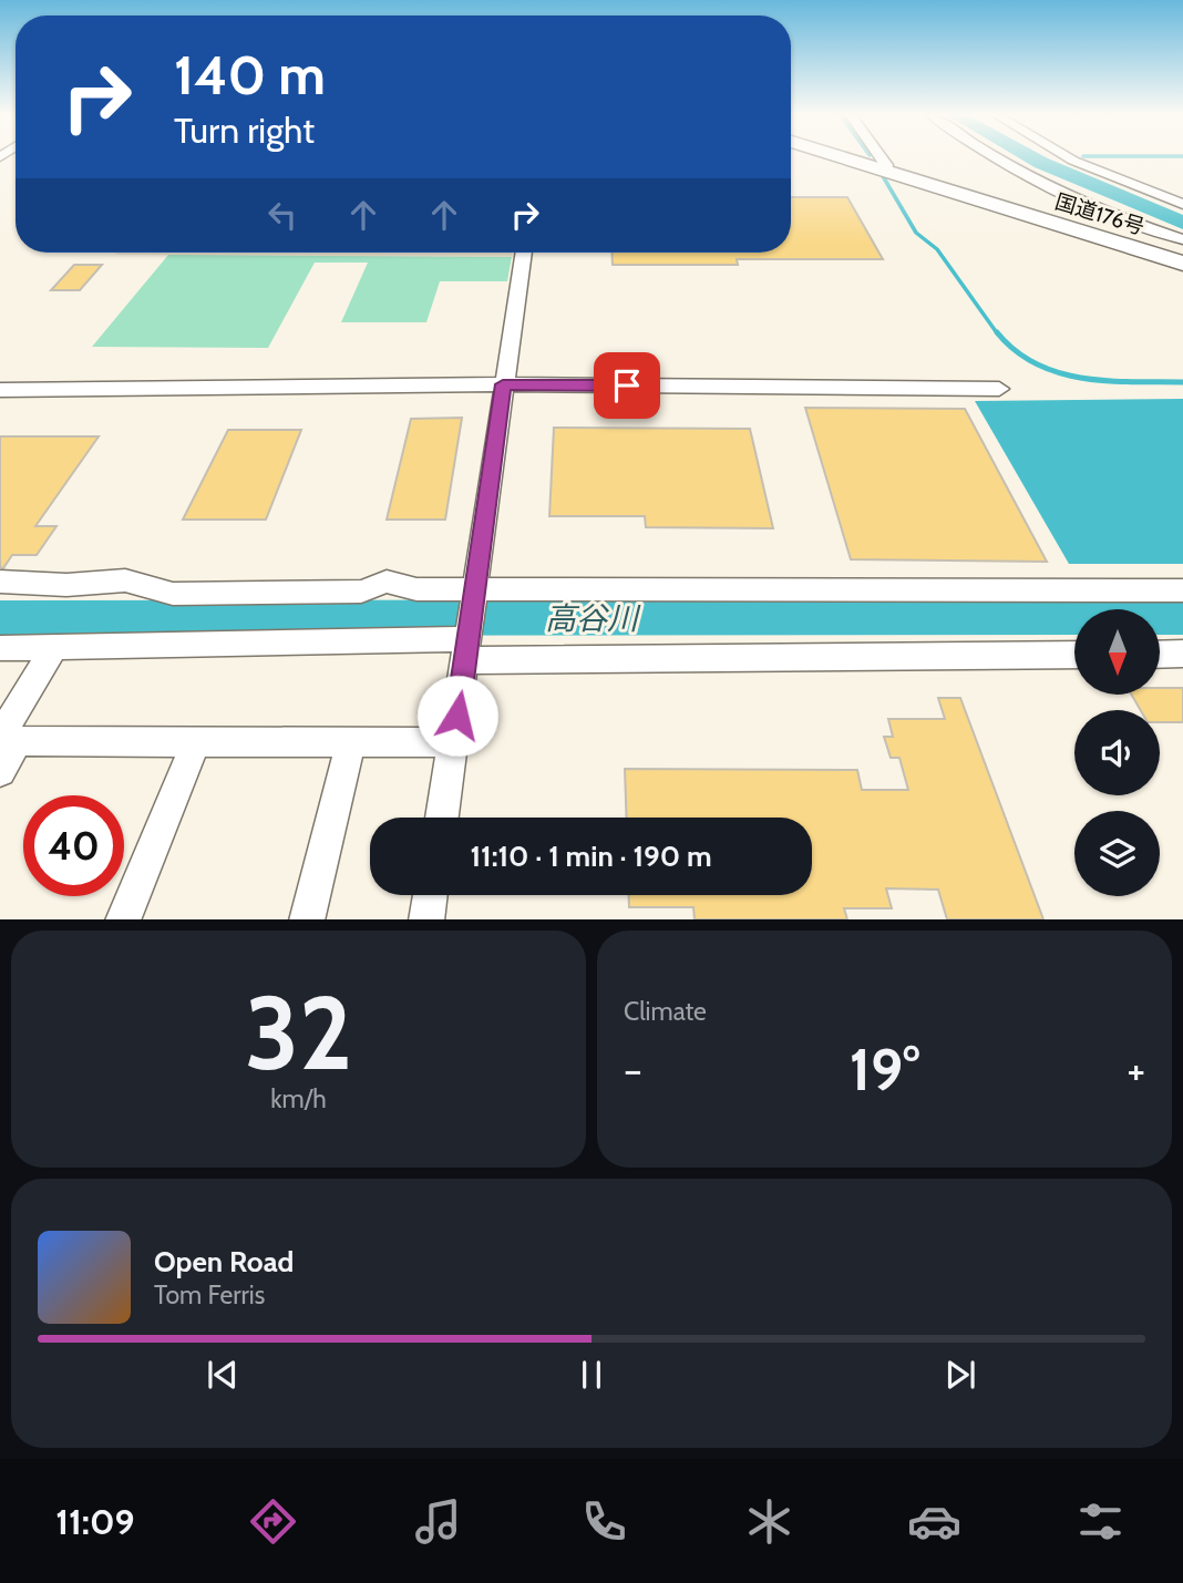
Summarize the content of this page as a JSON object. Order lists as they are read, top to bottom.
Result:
{
  "streets": {
    "highway": ["国道176号"]
  },
  "water": ["高谷川"],
  "north": "bottom",
  "page": {
    "turn": ["140 m", "Turn right"],
    "limit": "40",
    "trip": "11:10 · 1 min · 190 m",
    "tile": [
      ["32", "km/h"],
      "Climate"
    ],
    "heat": ["−", "19°", "+"],
    "song": ["Open Road", "Tom Ferris"],
    "tabs": "11:09"
  }
}
